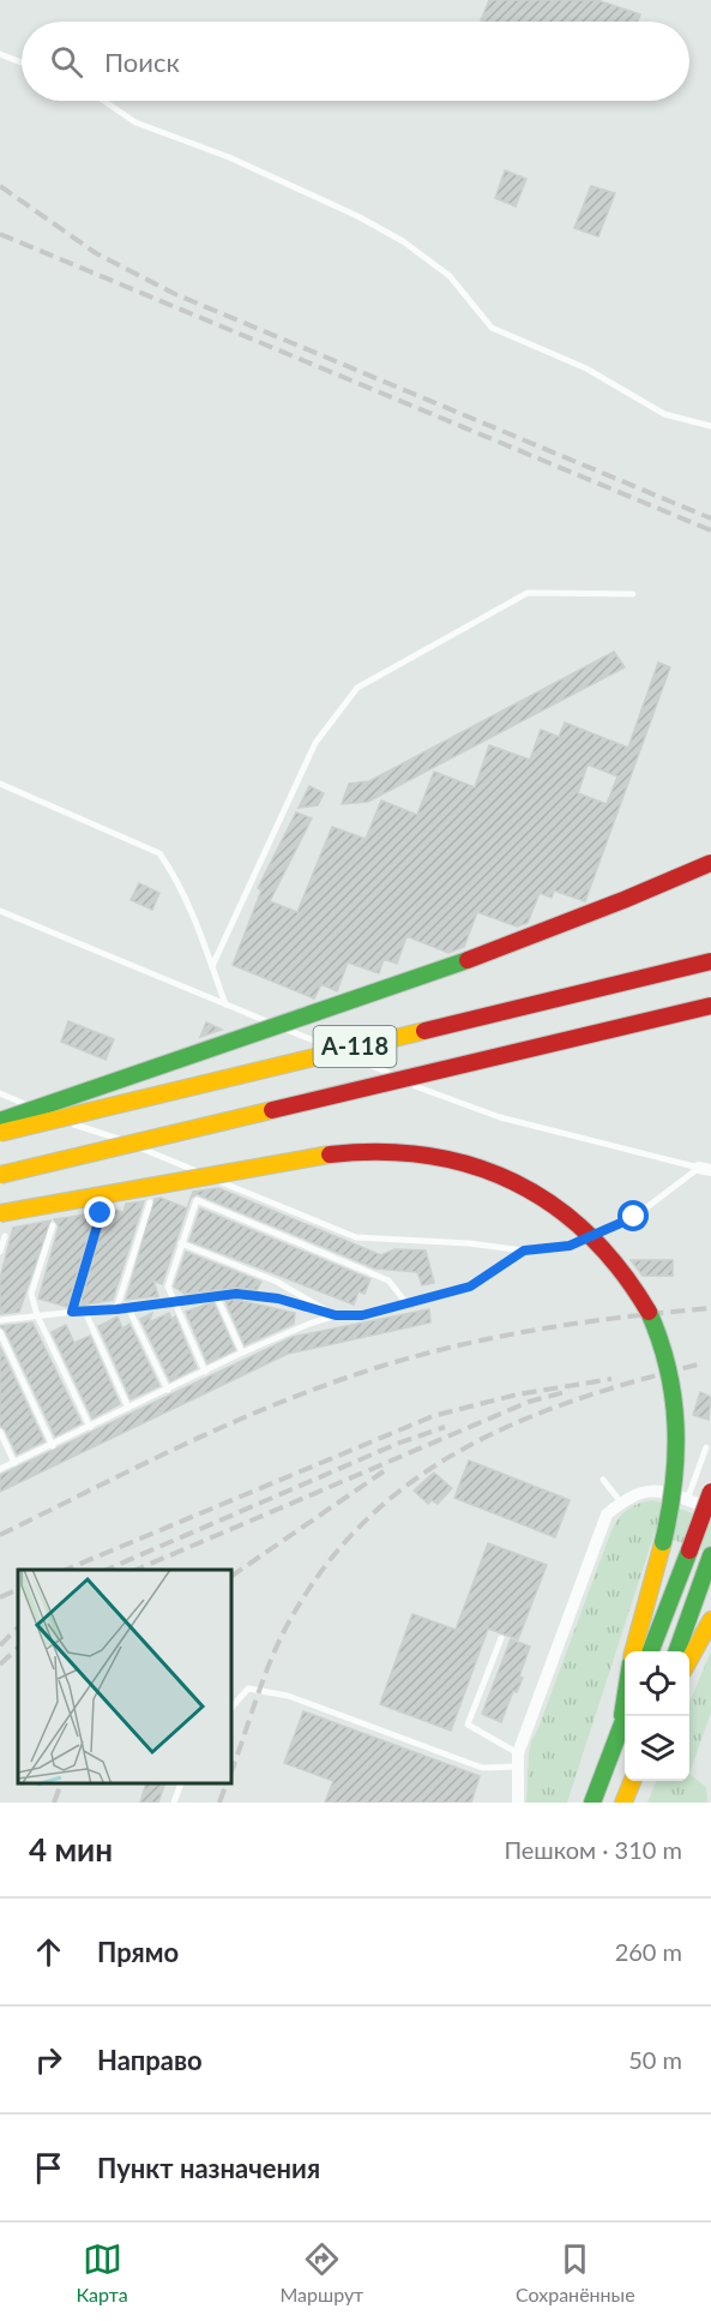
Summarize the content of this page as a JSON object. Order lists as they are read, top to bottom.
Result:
{
  "streets": {
    "main road": ["А-118"]
  },
  "page": {
    "search": "Поиск",
    "heading": ["4 мин", "Пешком · 310 m"],
    "list": [
      ["Прямо", "260 m"],
      ["Направо", "50 m"],
      "Пункт назначения"
    ],
    "nav": ["Карта", "Маршрут", "Сохранённые"]
  }
}
